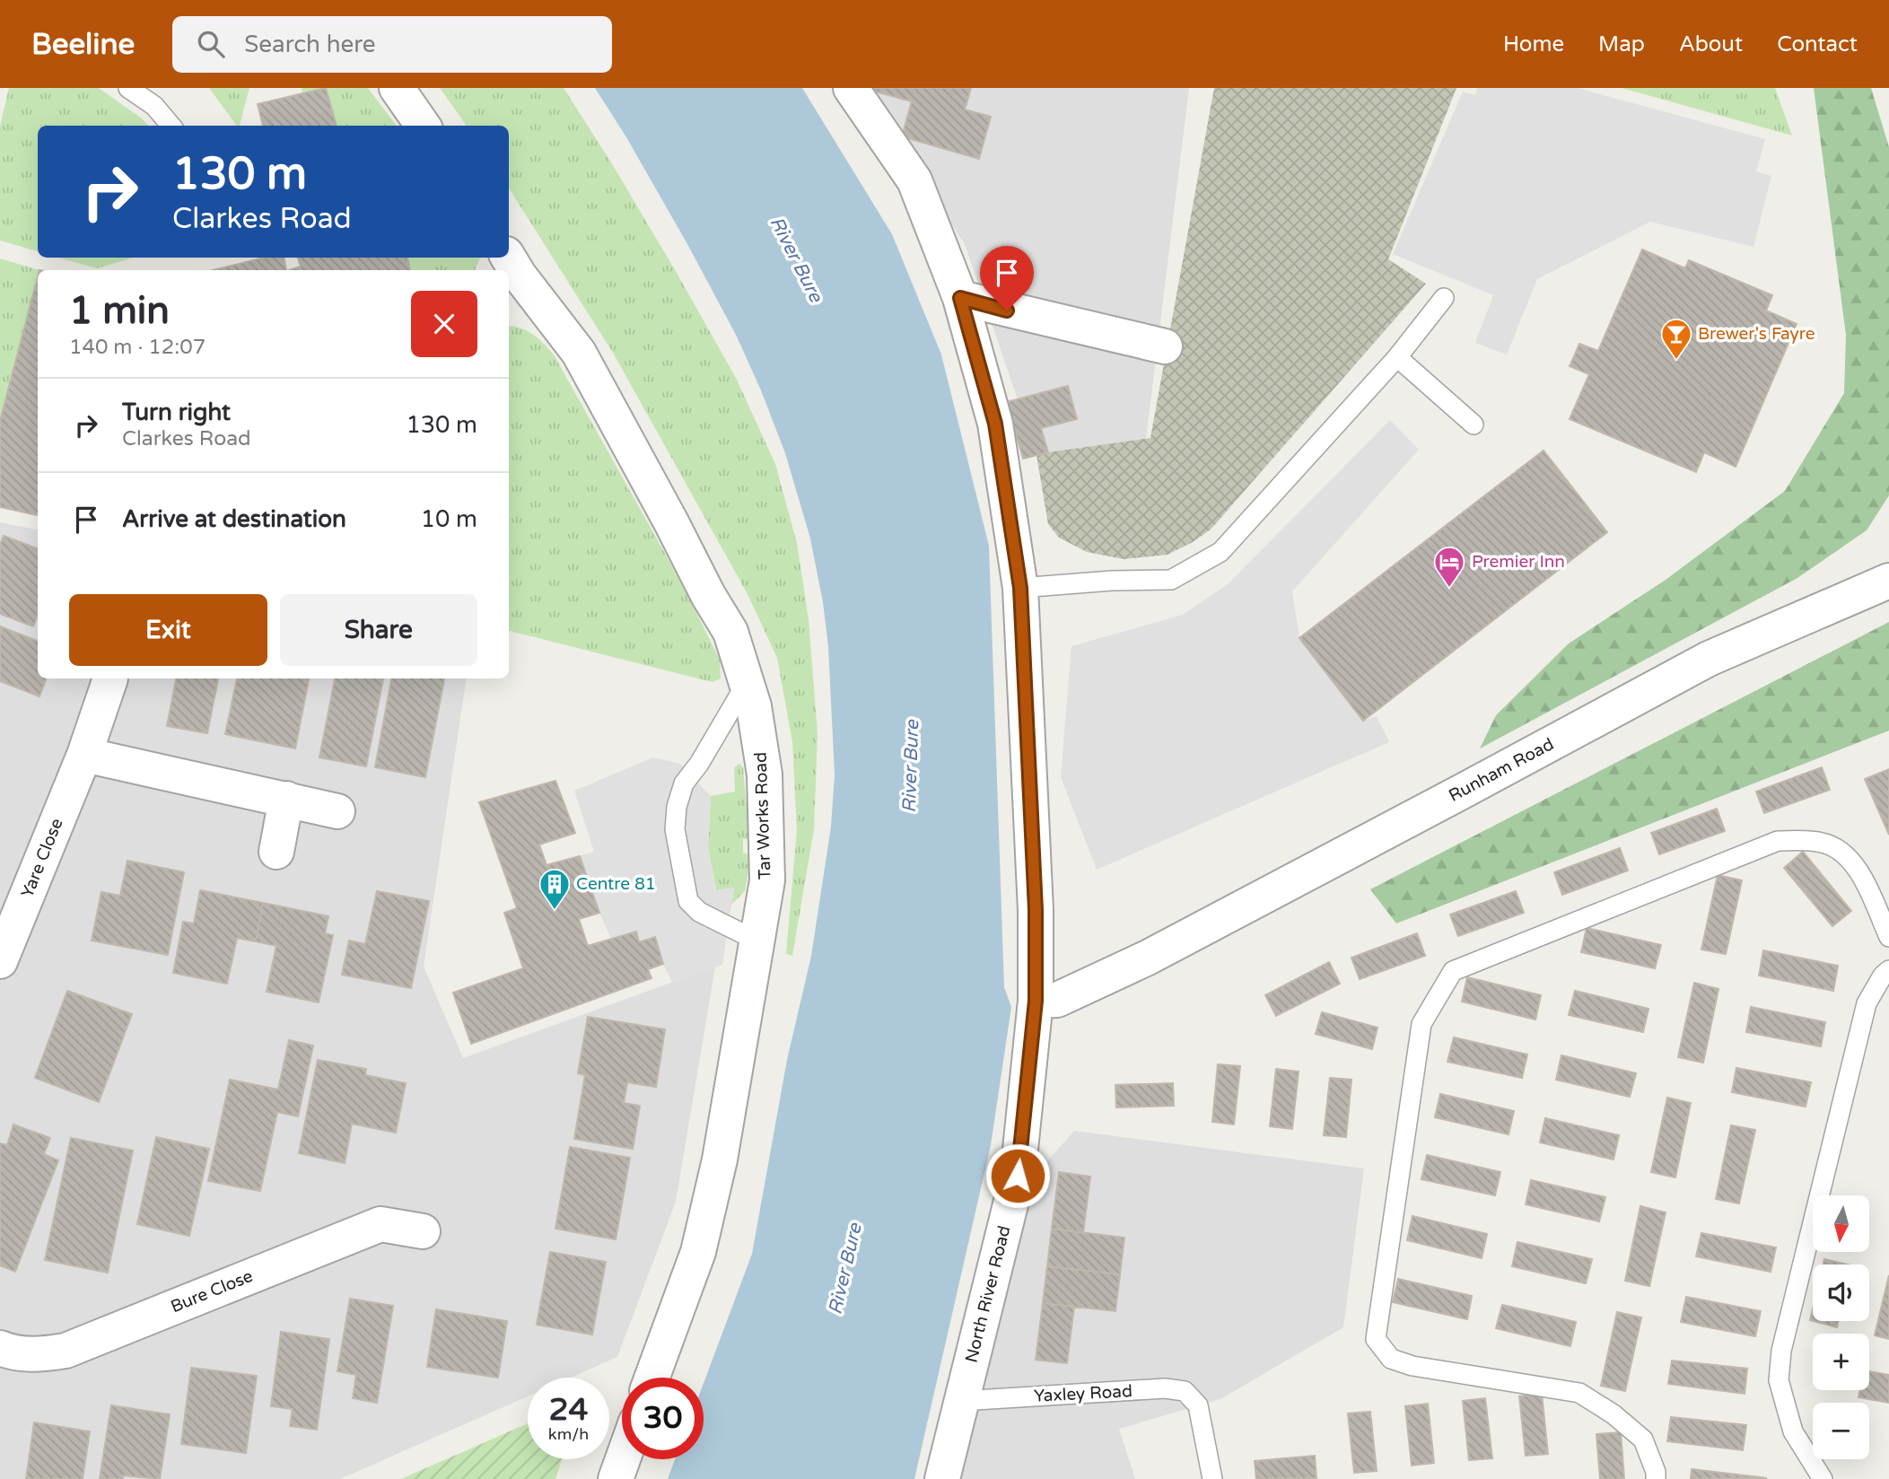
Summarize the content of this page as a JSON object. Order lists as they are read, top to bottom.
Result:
{
  "streets": {
    "street": [
      "Runham Road",
      "Tar Works Road",
      "Yare Close",
      "Bure Close",
      "North River Road"
    ],
    "lane": ["Yaxley Road"]
  },
  "crossings": [
    ["Runham Road", "North River Road"],
    ["North River Road", "Yaxley Road"]
  ],
  "water": ["River Bure"],
  "places": {
    "bar": ["Brewer's Fayre"],
    "hotel": ["Premier Inn"],
    "building": ["Centre 81"]
  },
  "north": "bottom",
  "page": {
    "header": "Beeline",
    "search": "Search here",
    "nav": [
      "Home",
      "Map",
      "About",
      "Contact"
    ],
    "turn": ["130 m", "Clarkes Road"],
    "heading": ["1 min", "140 m · 12:07"],
    "list": [
      {
        "name": "Turn right",
        "note": "Clarkes Road",
        "value": "130 m"
      },
      {
        "name": "Arrive at destination",
        "value": "10 m"
      }
    ],
    "buttons": ["Exit", "Share"],
    "map_buttons": ["+", "−"],
    "speed": "24 km/h",
    "limit": "30"
  }
}
